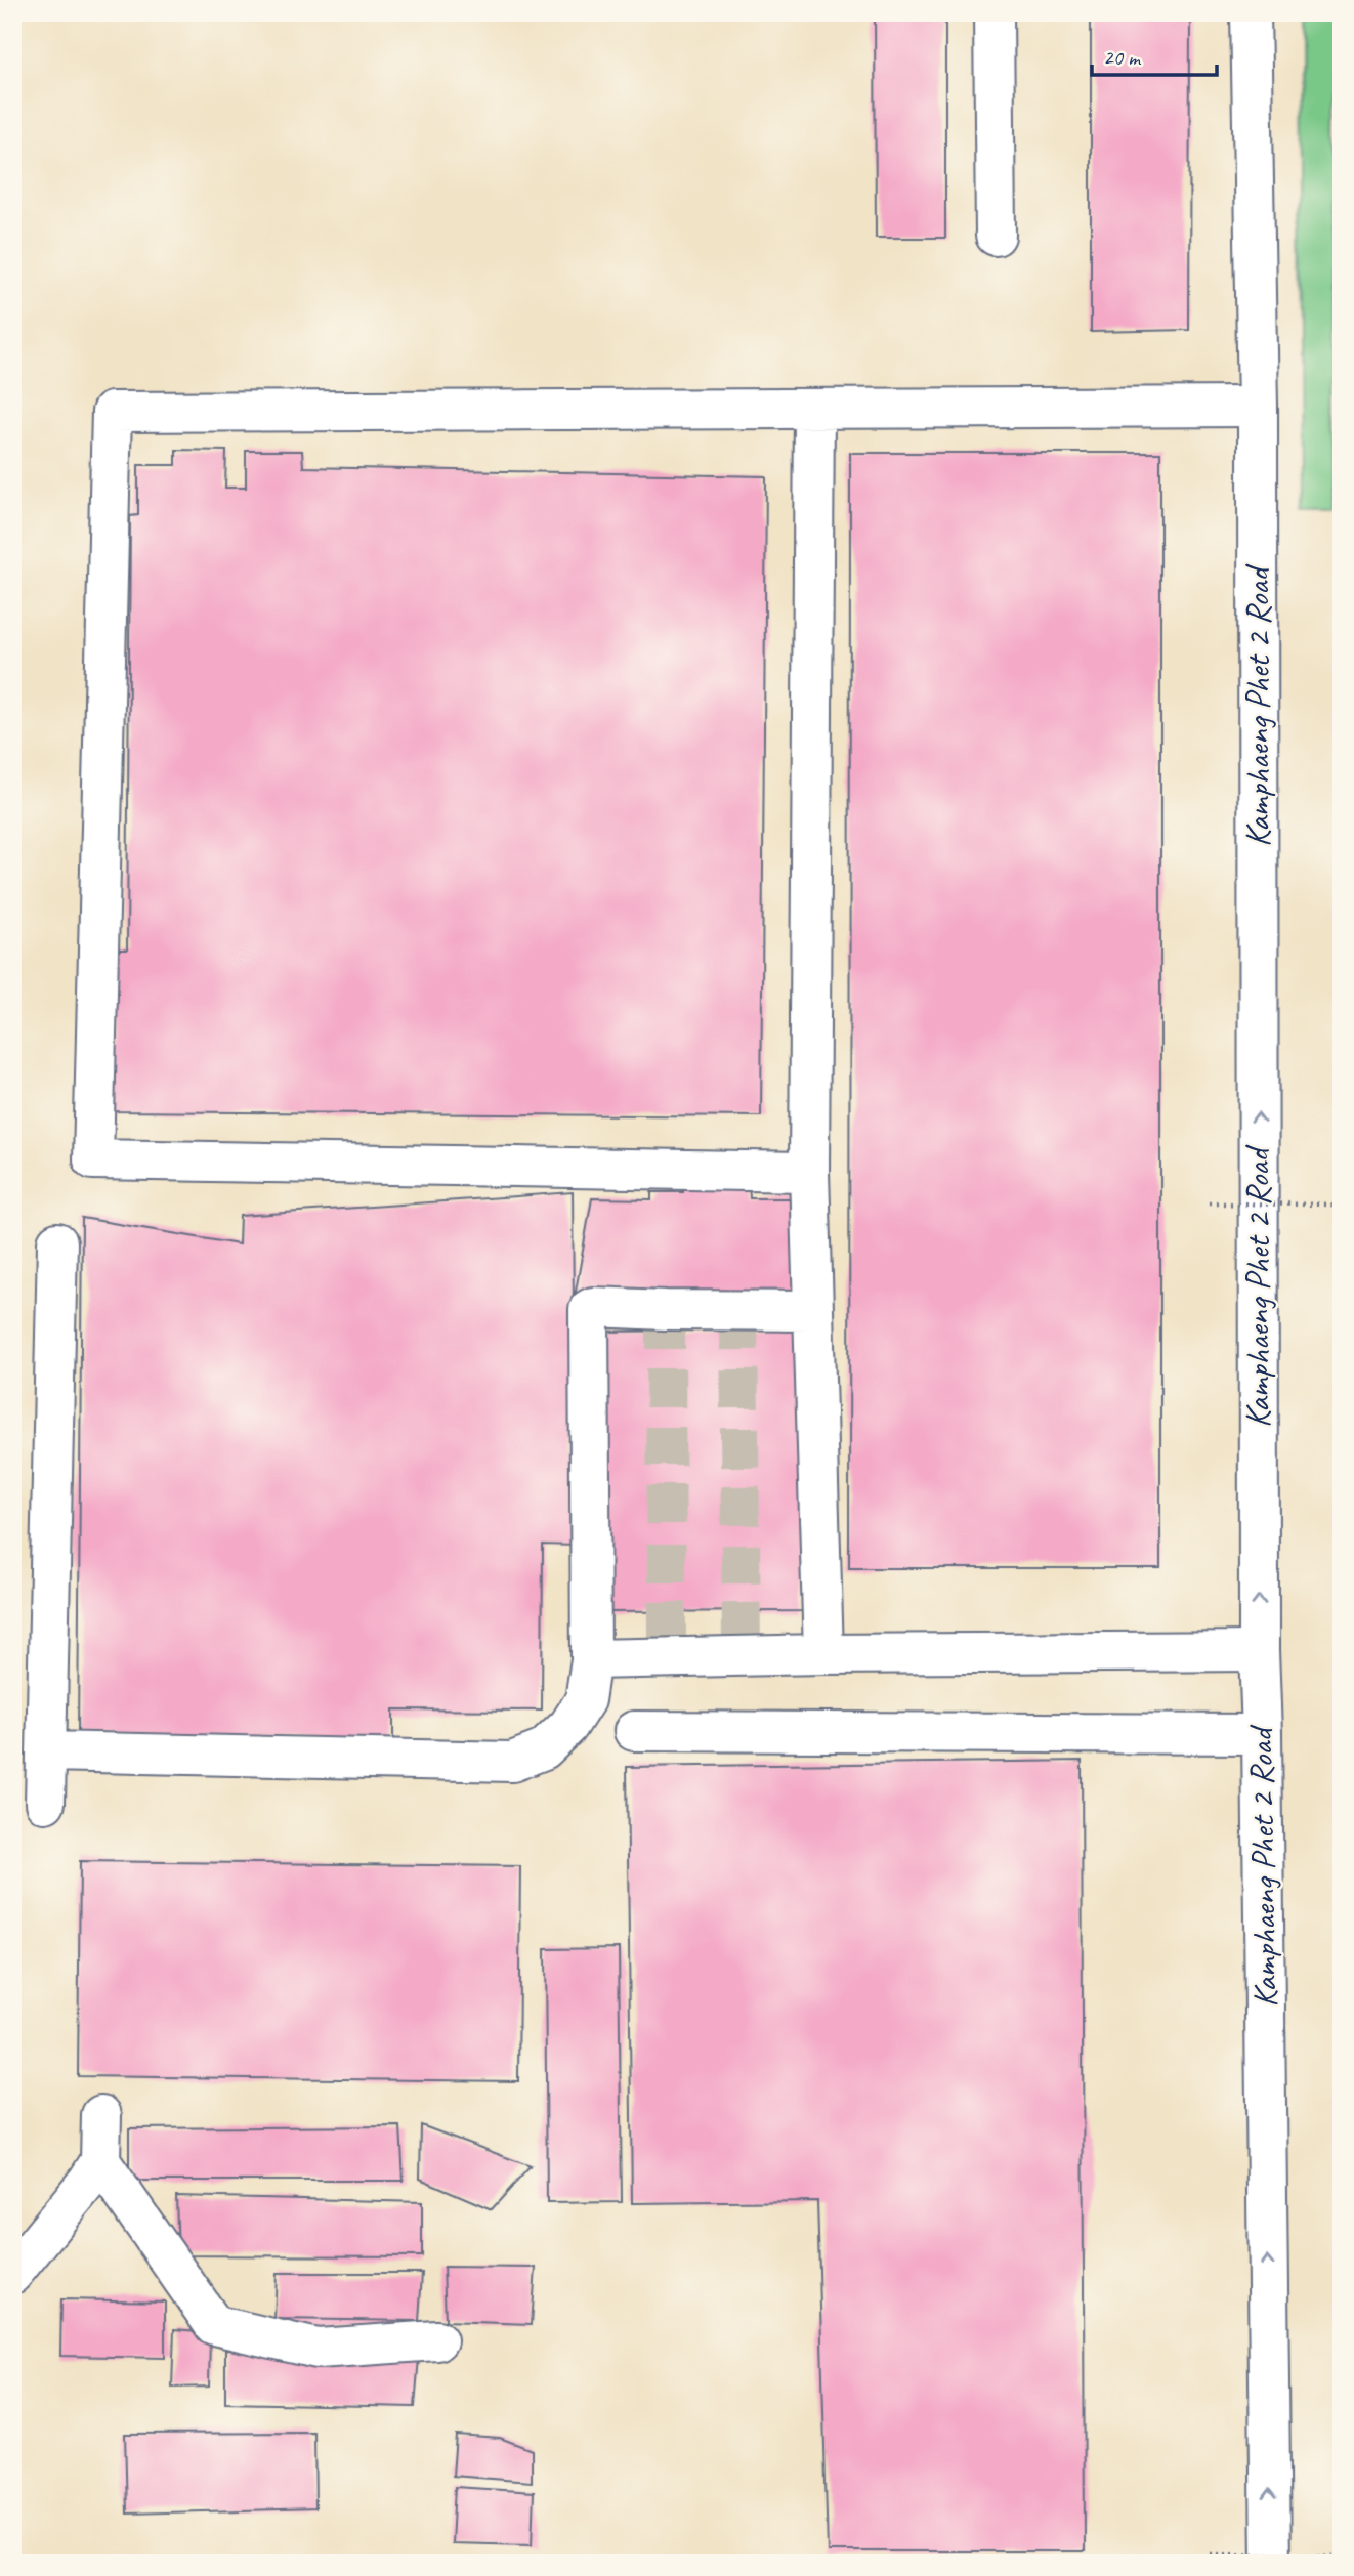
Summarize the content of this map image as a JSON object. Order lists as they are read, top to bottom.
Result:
{
  "streets": {
    "main road": ["Kamphaeng Phet 2 Road"]
  },
  "one_way": ["Kamphaeng Phet 2 Road"],
  "scale_bar": "20 m"
}
